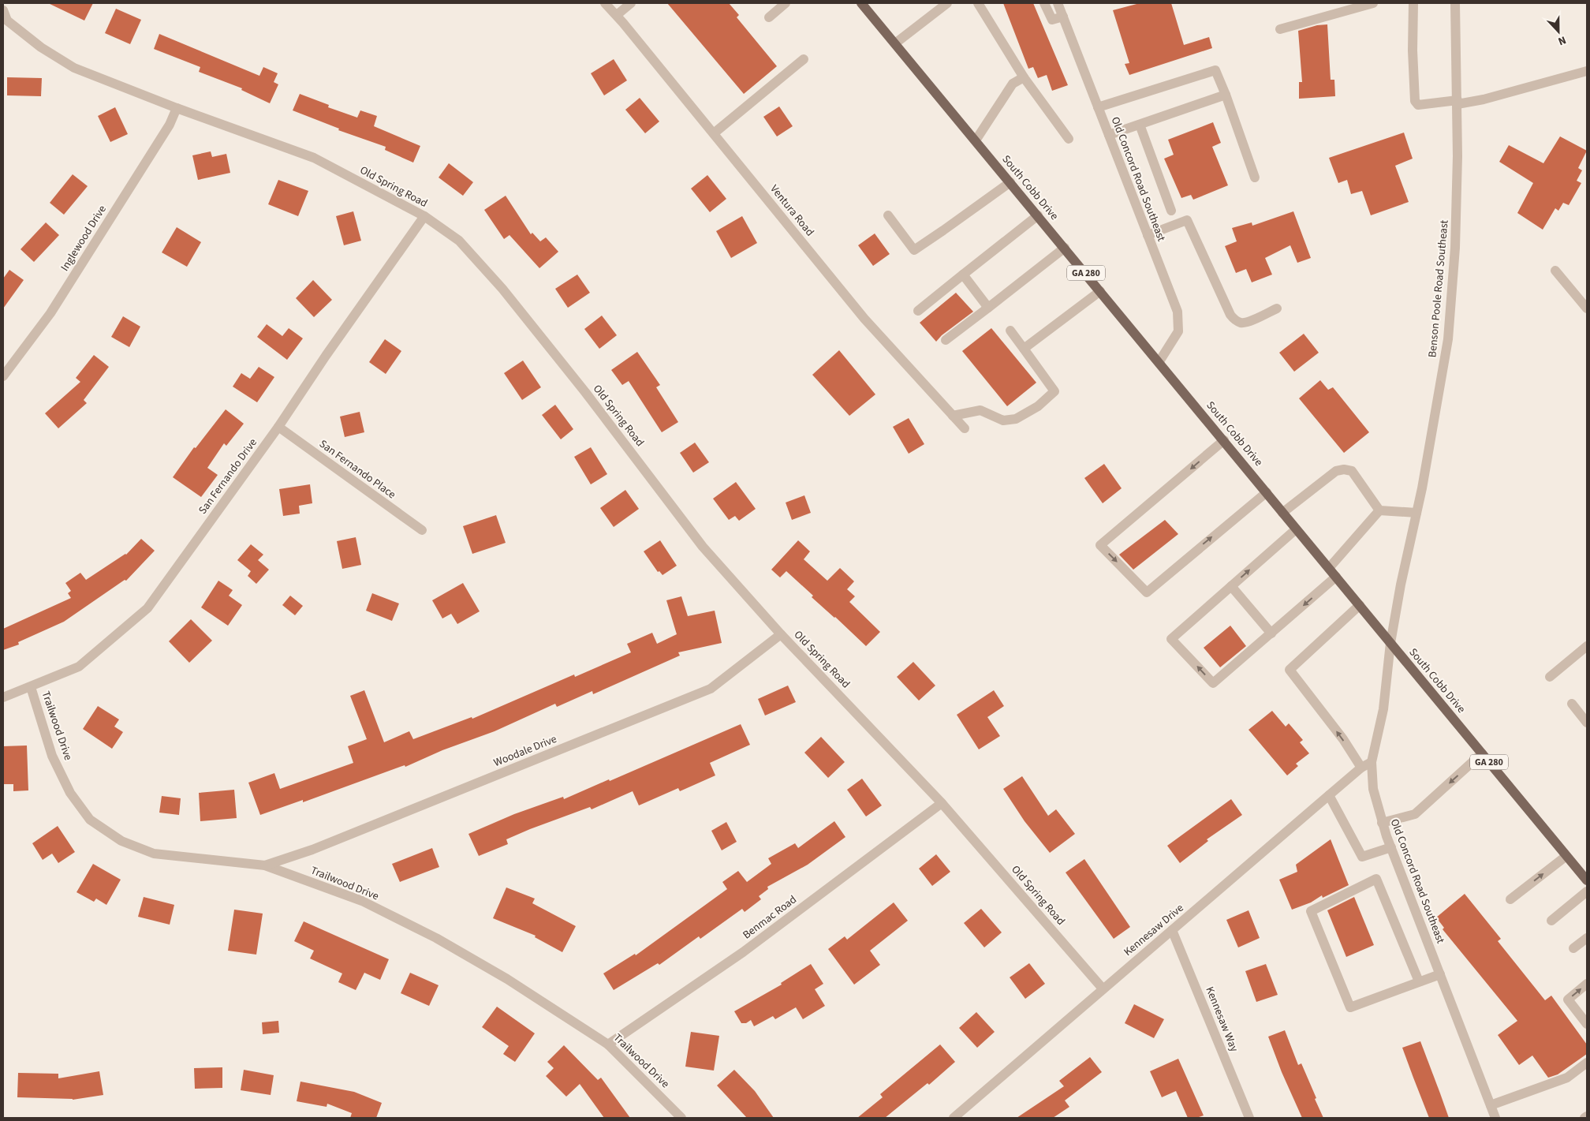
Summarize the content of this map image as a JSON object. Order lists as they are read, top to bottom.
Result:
{
  "streets": {
    "main road": ["South Cobb Drive", "GA 280"],
    "street": [
      "Old Concord Road Southeast",
      "Old Spring Road",
      "Ventura Road",
      "Inglewood Drive",
      "Benson Poole Road Southeast",
      "San Fernando Place",
      "San Fernando Drive",
      "Trailwood Drive",
      "Woodale Drive",
      "Benmac Road",
      "Kennesaw Drive",
      "Kennesaw Way"
    ]
  },
  "crossings": [
    ["Old Concord Road Southeast", "South Cobb Drive"],
    ["Old Concord Road Southeast", "Benson Poole Road Southeast"],
    ["Old Concord Road Southeast", "Kennesaw Drive"],
    ["Old Spring Road", "Inglewood Drive"],
    ["Old Spring Road", "San Fernando Drive"],
    ["Old Spring Road", "Woodale Drive"],
    ["Old Spring Road", "Benmac Road"],
    ["Old Spring Road", "Kennesaw Drive"],
    ["South Cobb Drive", "Benson Poole Road Southeast"],
    ["San Fernando Place", "San Fernando Drive"],
    ["San Fernando Drive", "Trailwood Drive"],
    ["Trailwood Drive", "Woodale Drive"],
    ["Trailwood Drive", "Benmac Road"],
    ["Kennesaw Drive", "Kennesaw Way"]
  ],
  "north": "bottom"
}
